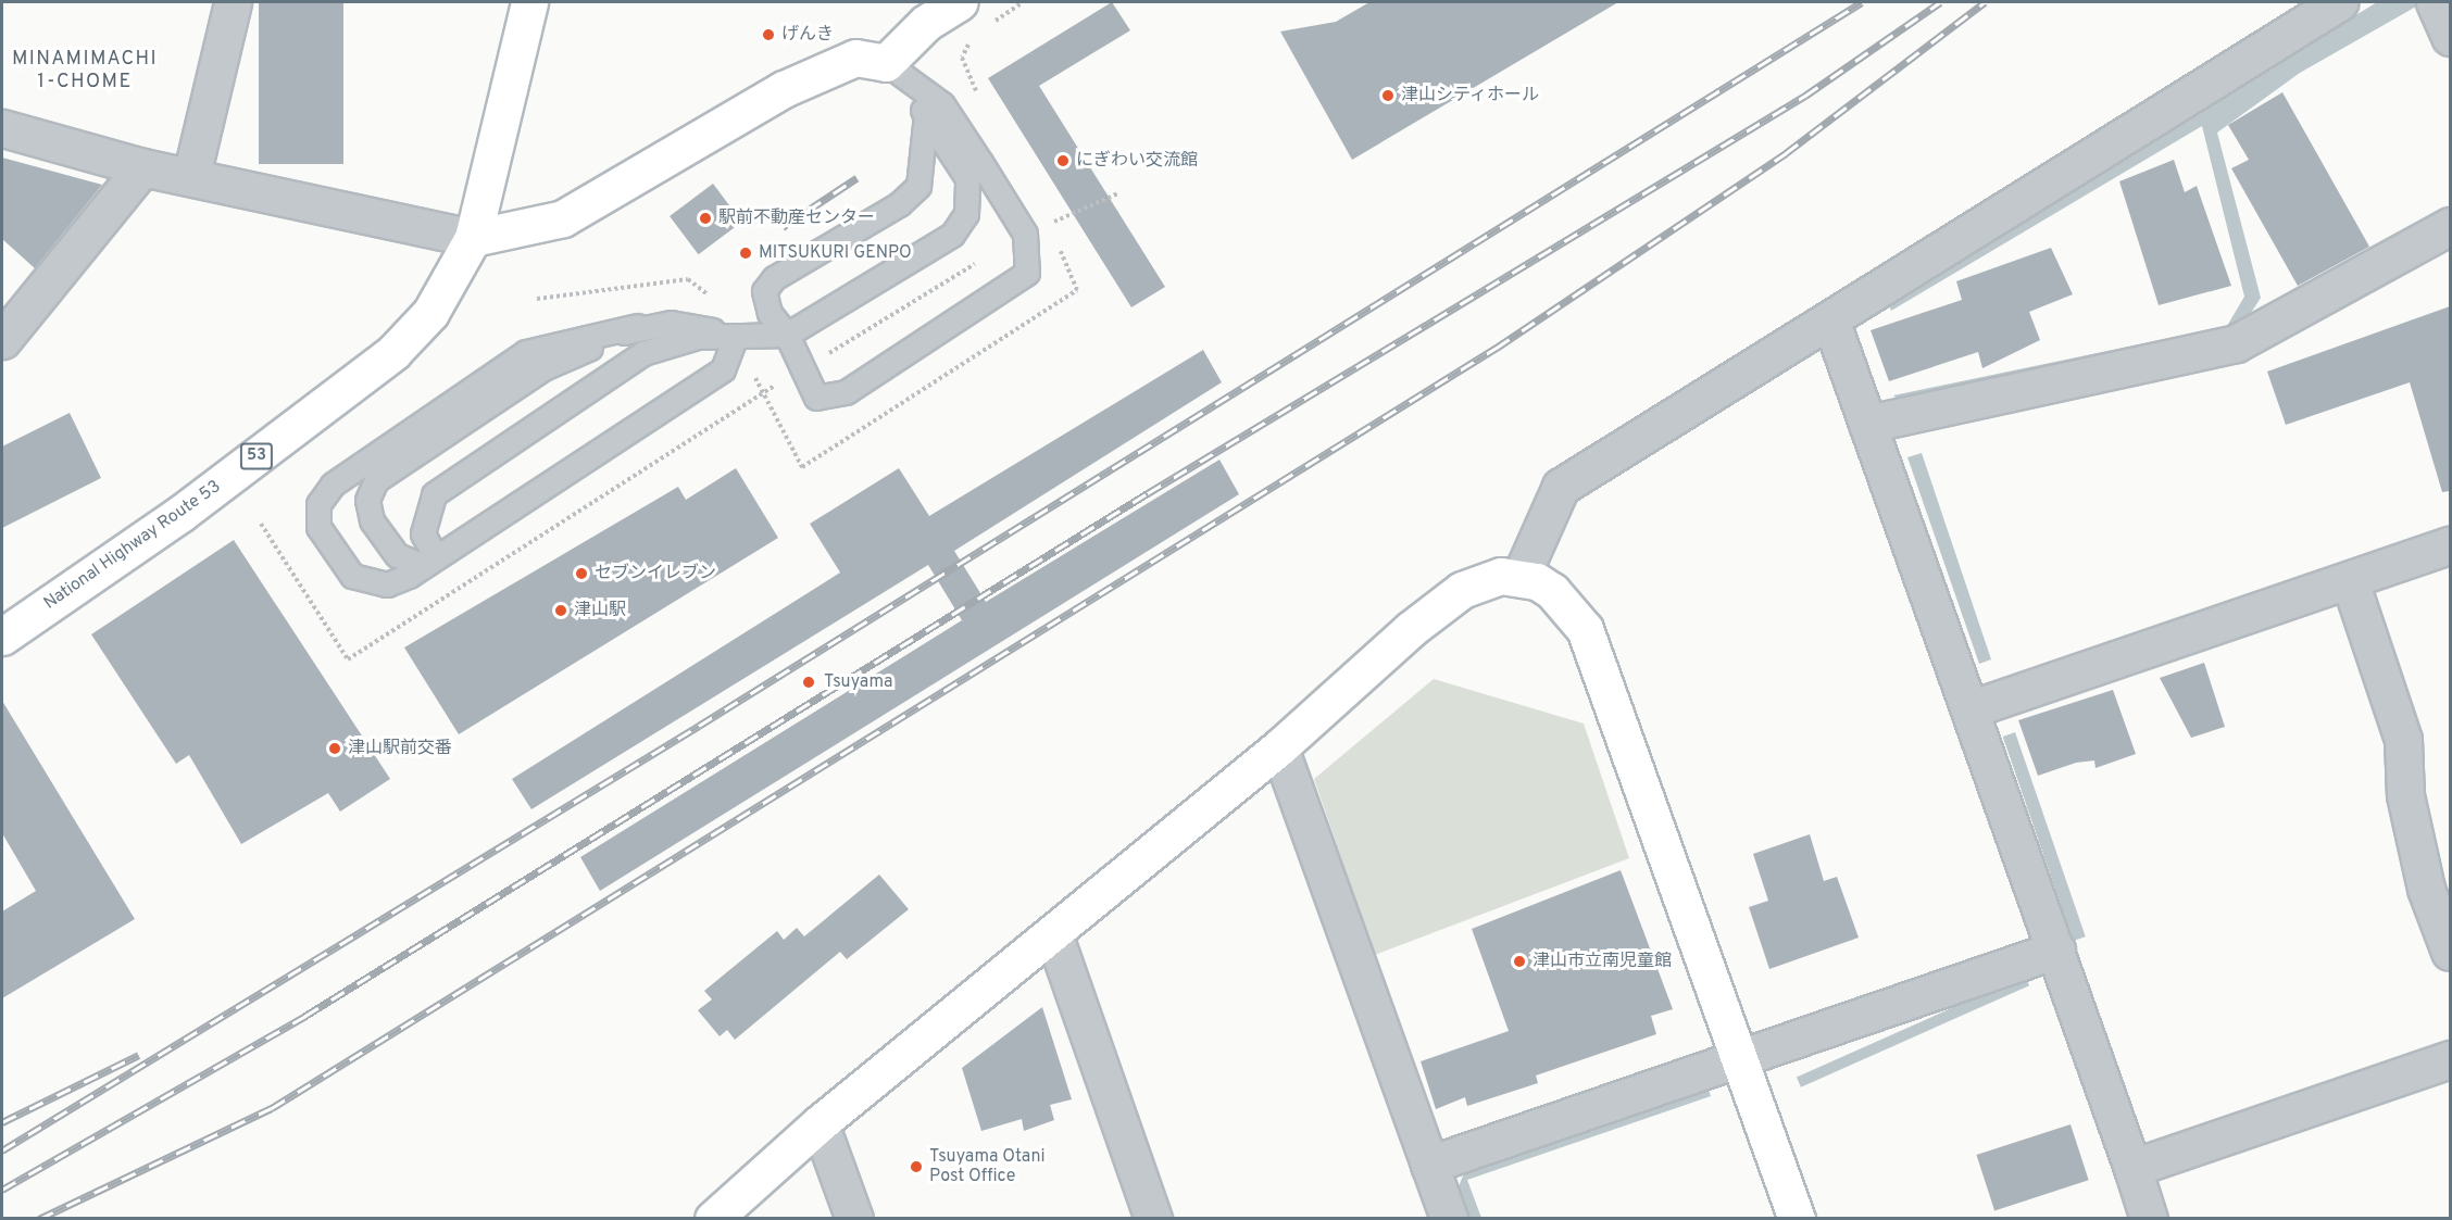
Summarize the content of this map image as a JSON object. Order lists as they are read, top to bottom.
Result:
{
  "streets": {
    "main road": ["53", "National Highway Route 53"]
  },
  "districts": ["MINAMIMACHI 1-CHOME"],
  "places": [
    "げんき",
    "津山シティホール",
    "にぎわい交流館",
    "駅前不動産センター",
    "MITSUKURI GENPO",
    "セブンイレブン",
    "津山駅",
    "Tsuyama",
    "津山駅前交番",
    "津山市立南児童館",
    "Tsuyama Otani Post Office"
  ]
}
